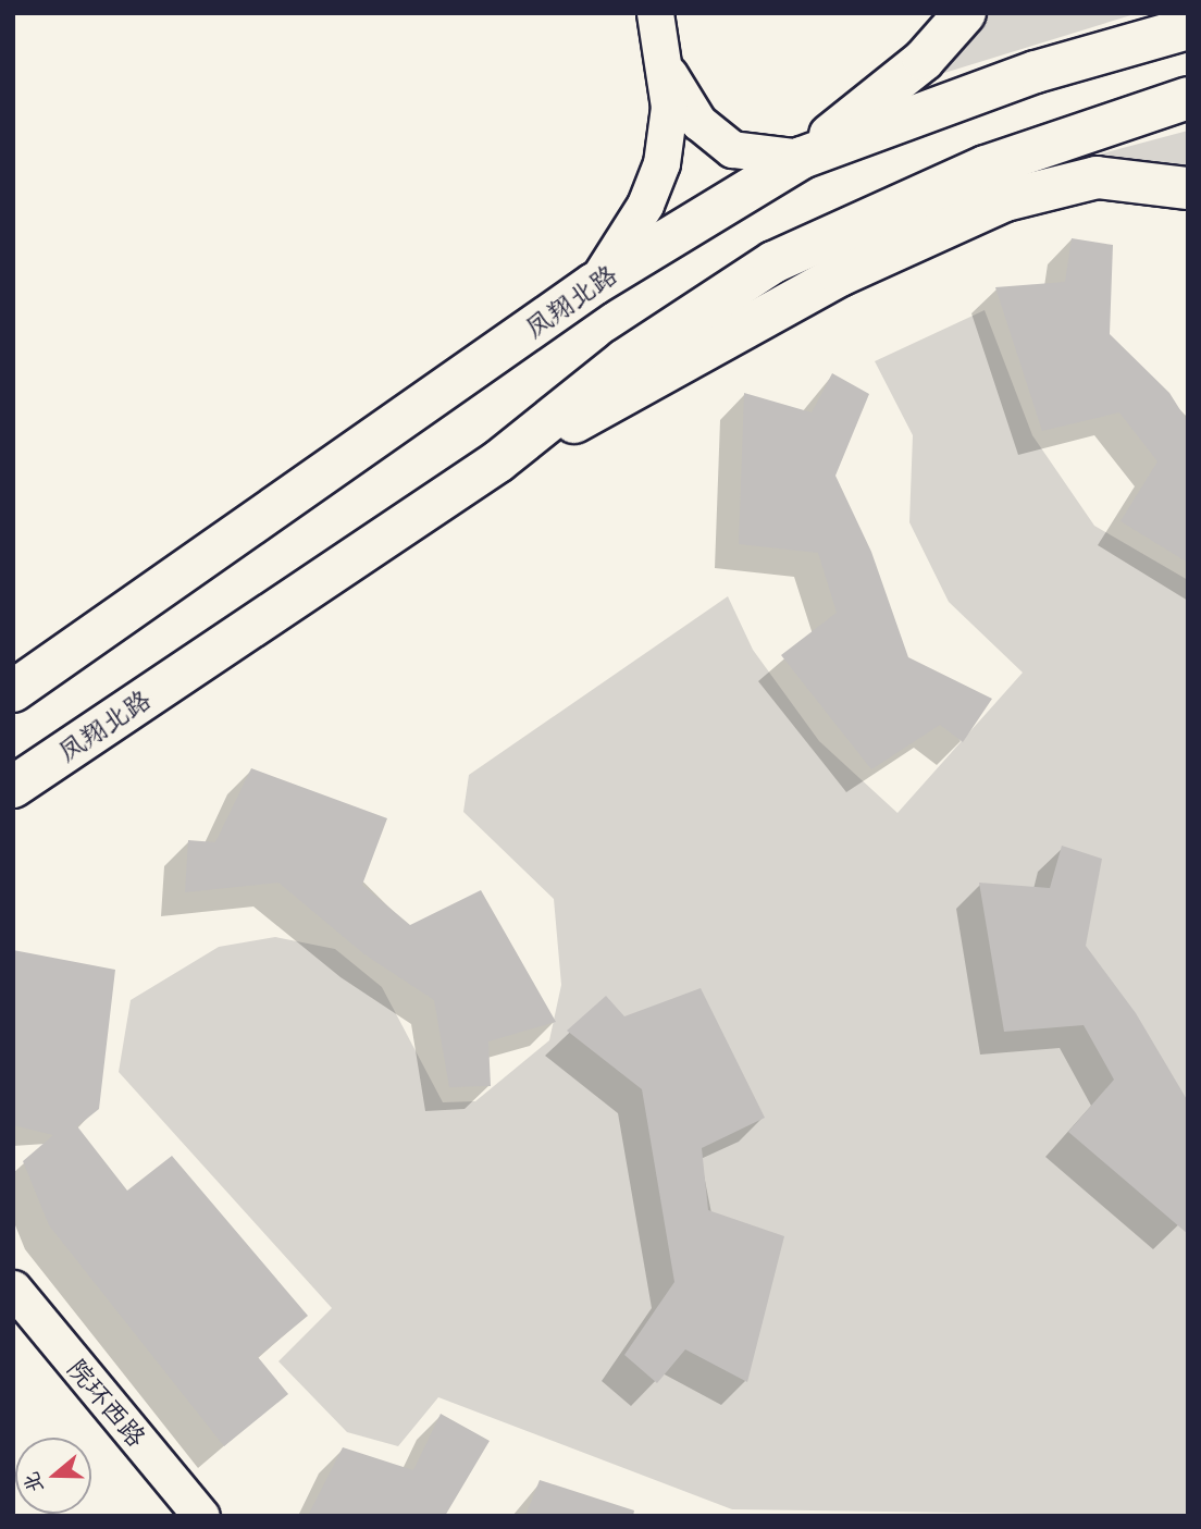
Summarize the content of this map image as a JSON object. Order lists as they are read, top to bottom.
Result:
{
  "streets": {
    "main road": ["凤翔北路"],
    "street": ["院环西路"]
  },
  "north": "left"
}
